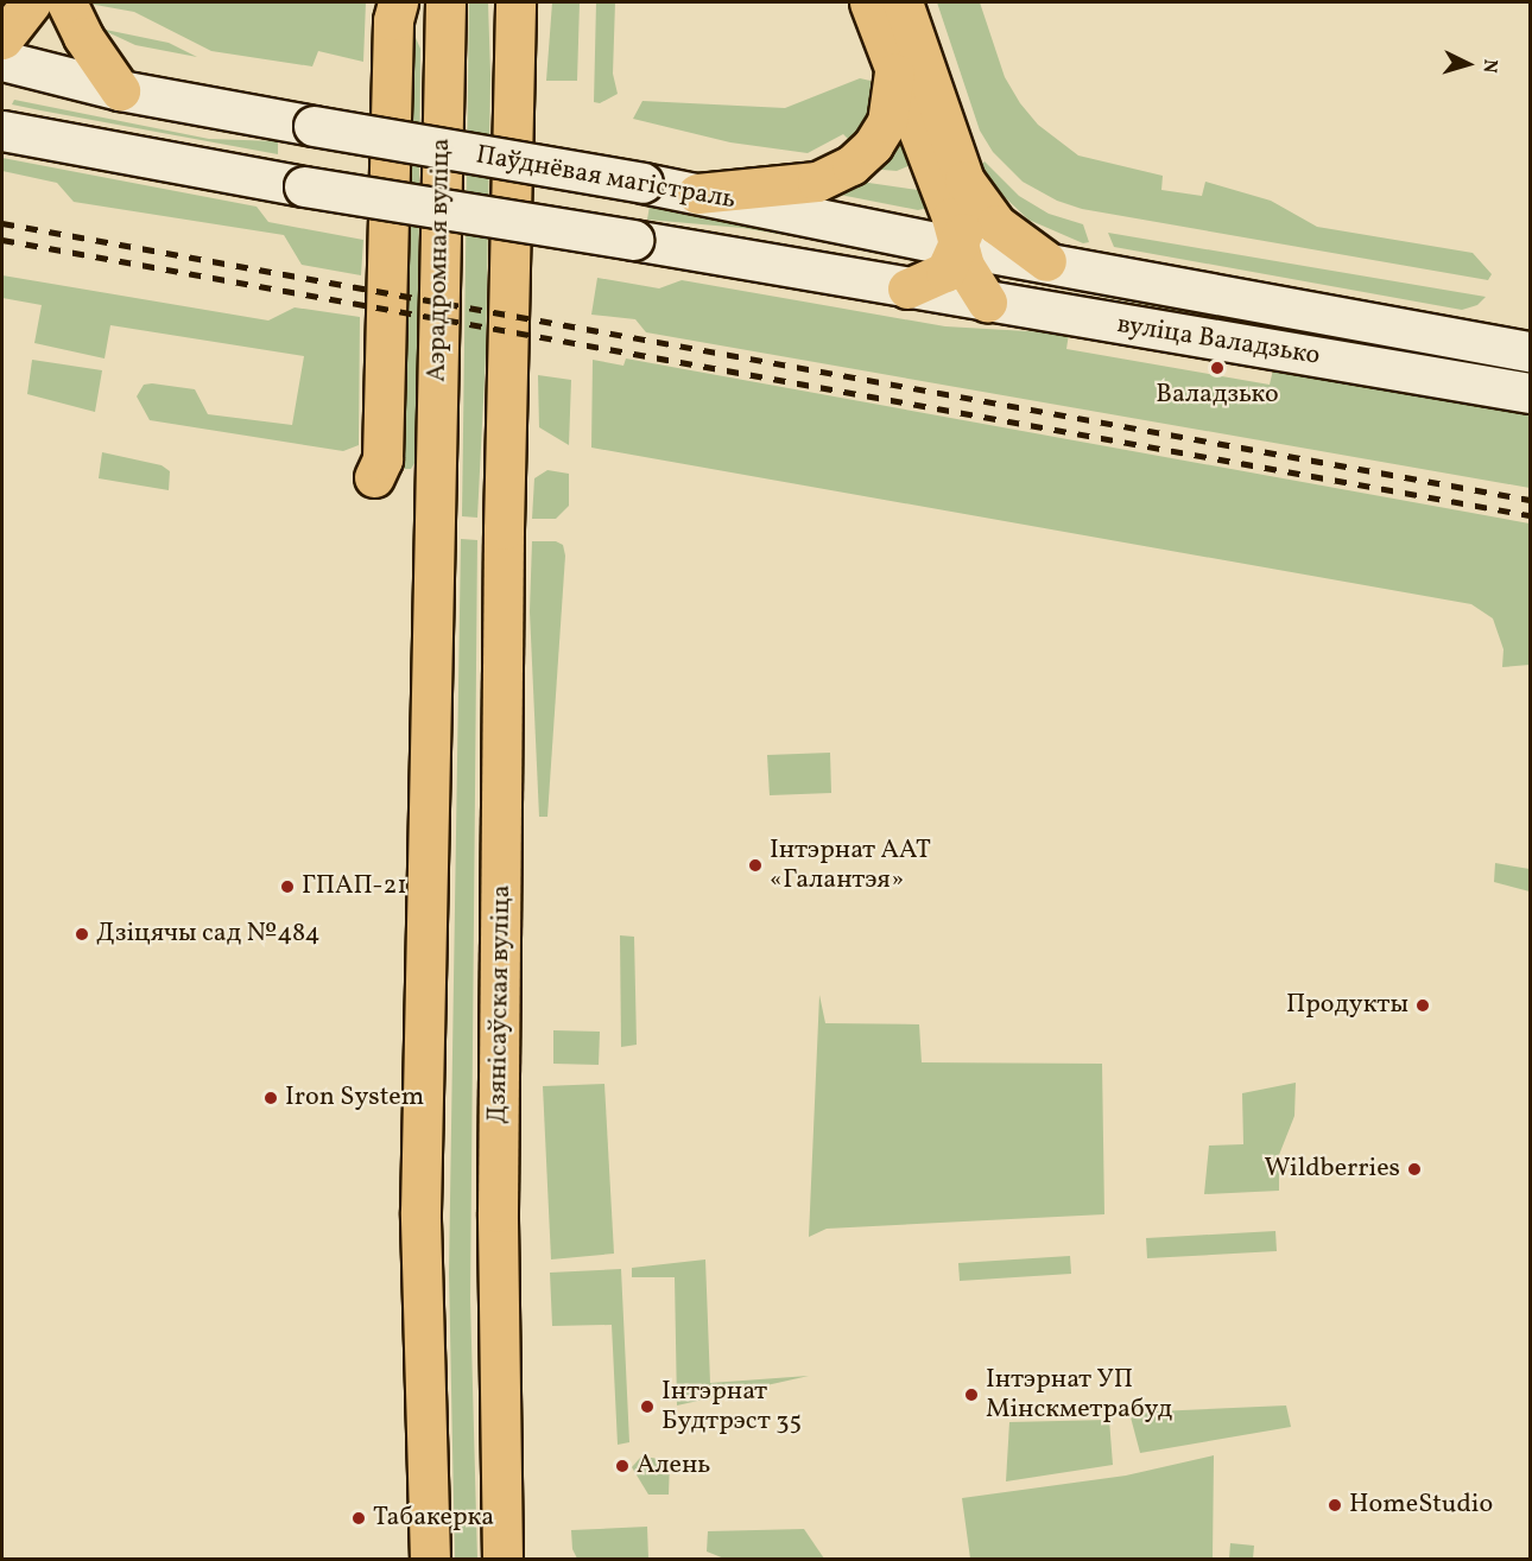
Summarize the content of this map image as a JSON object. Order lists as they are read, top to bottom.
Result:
{
  "streets": {
    "main road": [
      "Паўднёвая магістраль",
      "Аэрадромная вуліца",
      "вуліца Валадзько",
      "Дзянісаўская вуліца"
    ]
  },
  "crossings": [
    ["Паўднёвая магістраль", "вуліца Валадзько"]
  ],
  "places": [
    "Валадзько",
    "Інтэрнат ААТ «Галантэя»",
    "ГПАП-21",
    "Дзіцячы сад №484",
    "Продукты",
    "Iron System",
    "Wildberries",
    "Інтэрнат УП Мінскметрабуд",
    "Інтэрнат Будтрэст 35",
    "Алень",
    "HomeStudio",
    "Табакерка"
  ],
  "north": "right"
}
